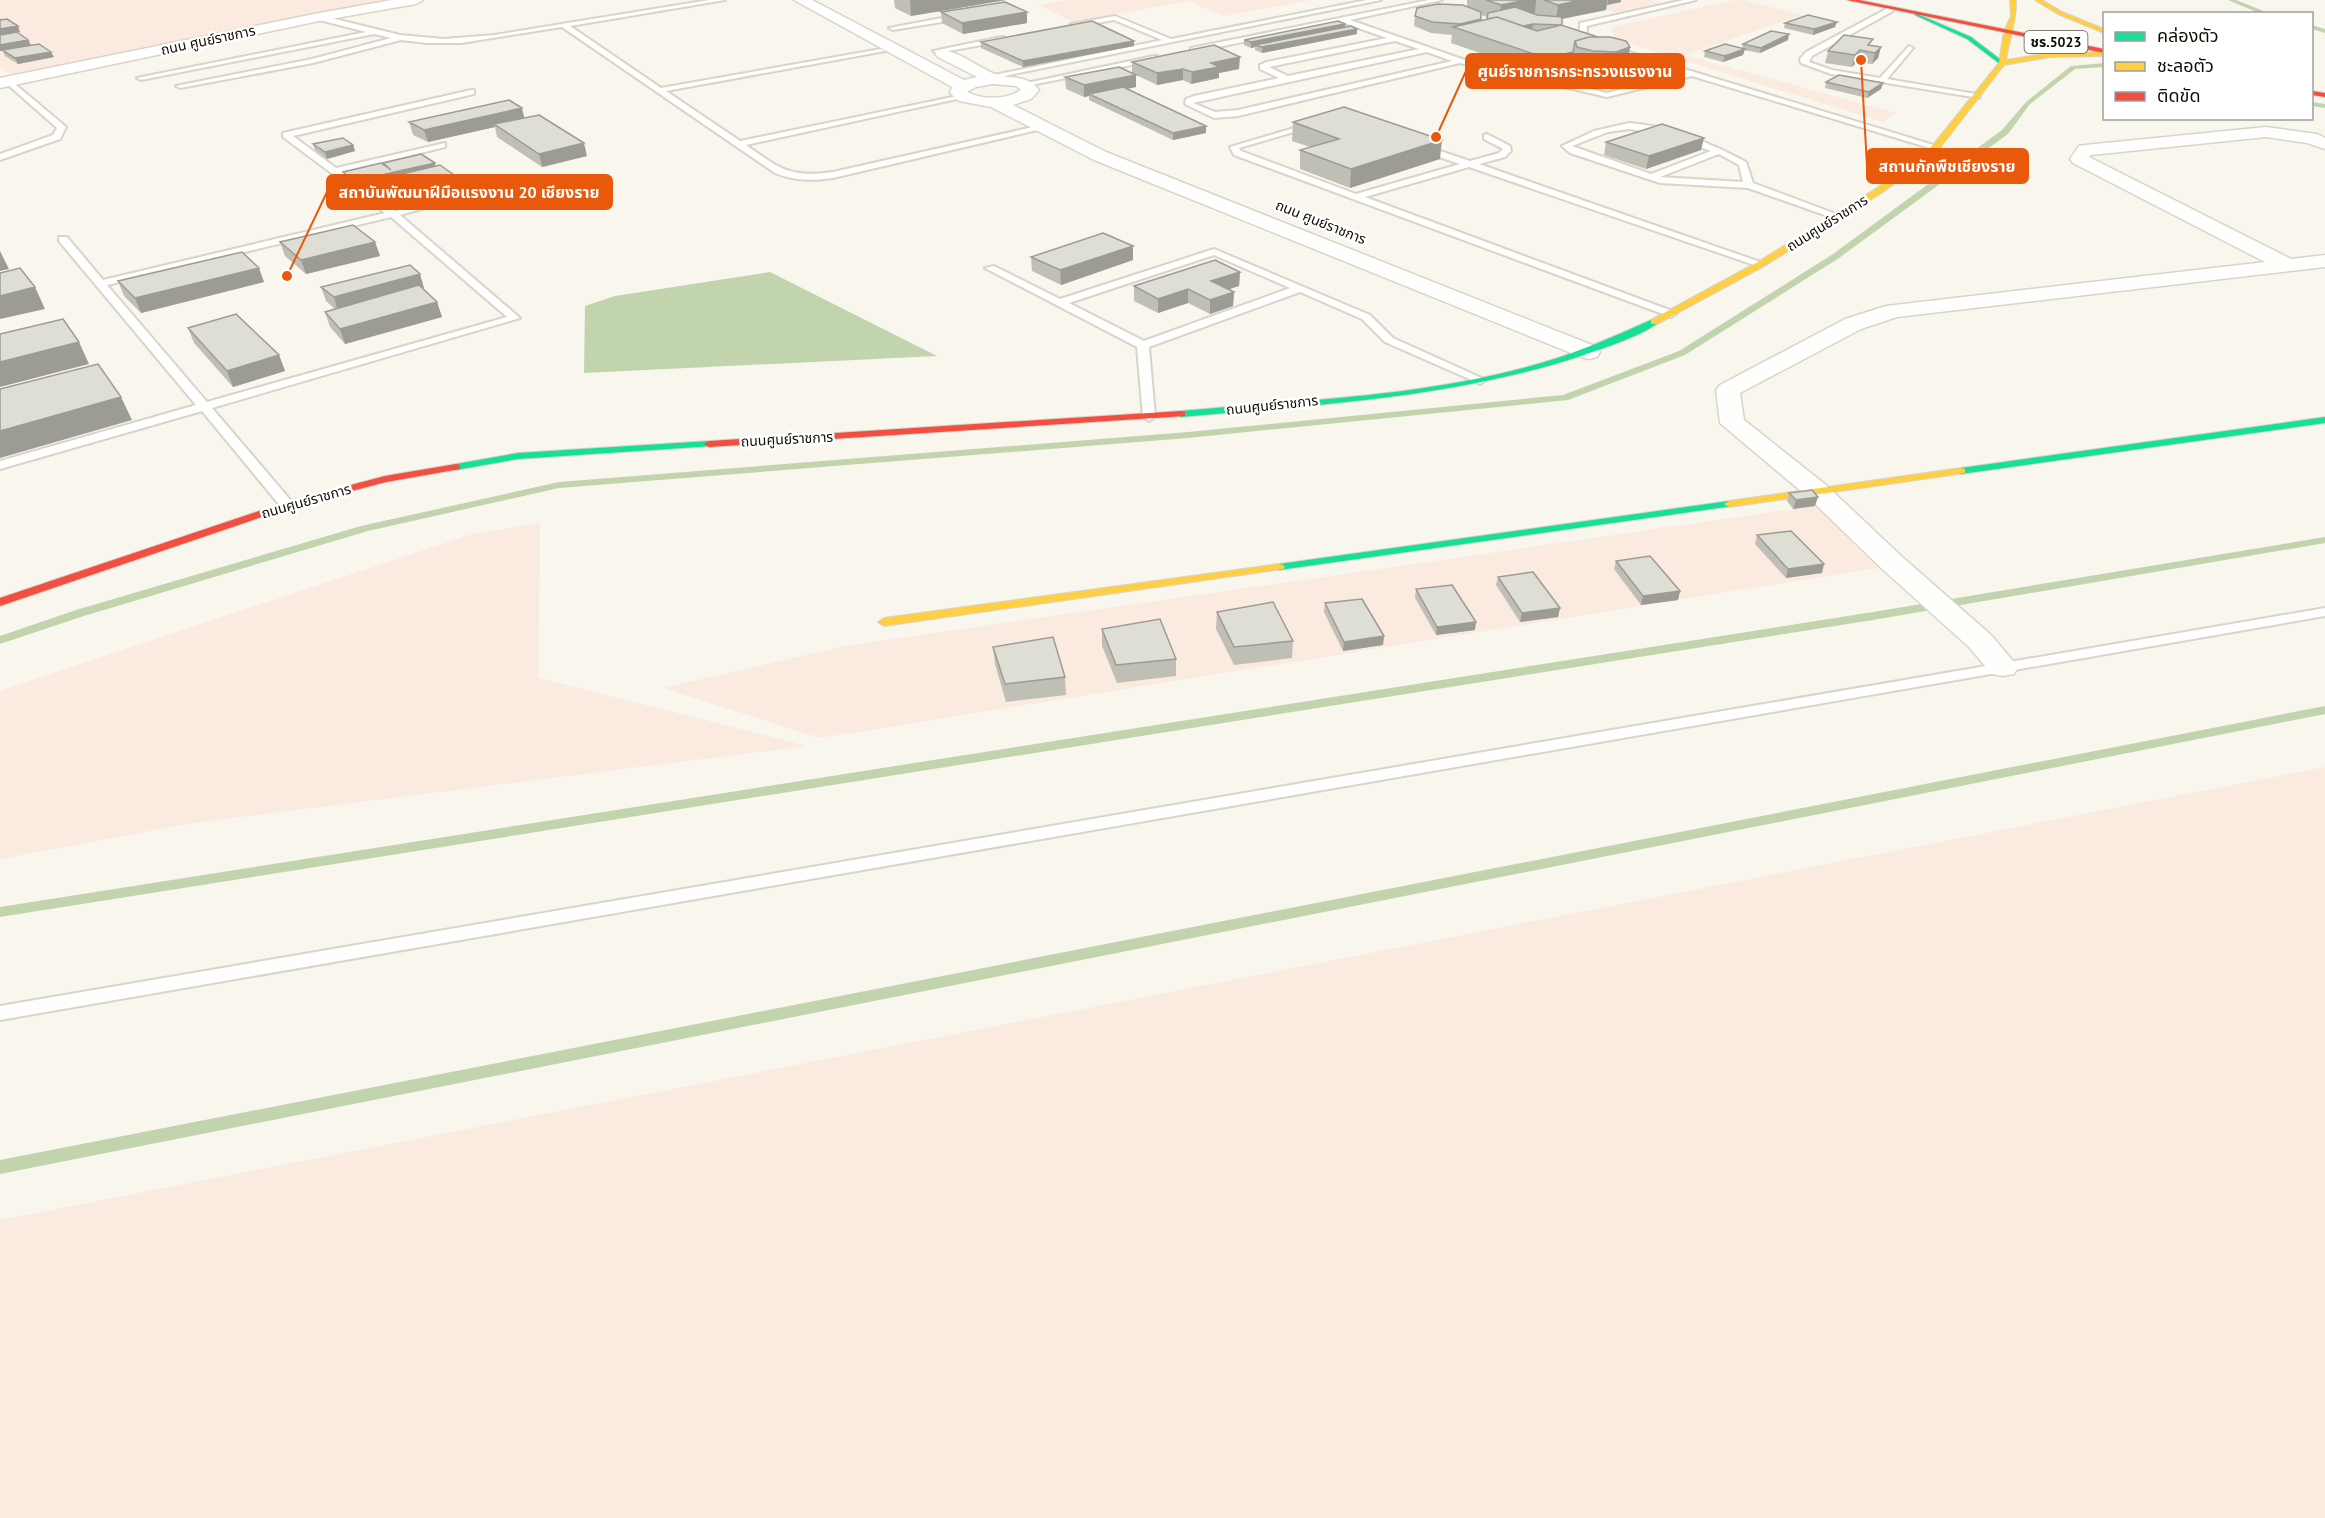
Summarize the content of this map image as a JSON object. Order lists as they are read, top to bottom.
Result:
{
  "streets": {
    "street": ["ถนน ศูนย์ราชการ", "ชร.5023", "ถนนศูนย์ราชการ"]
  },
  "crossings": [
    ["ชร.5023", "ถนนศูนย์ราชการ"]
  ],
  "places": ["สถานกักพืชเชียงราย", "ศูนย์ราชการกระทรวงแรงงาน", "สถาบันพัฒนาฝีมือแรงงาน 20 เชียงราย"],
  "legend": ["คล่องตัว", "ชะลอตัว", "ติดขัด"]
}
